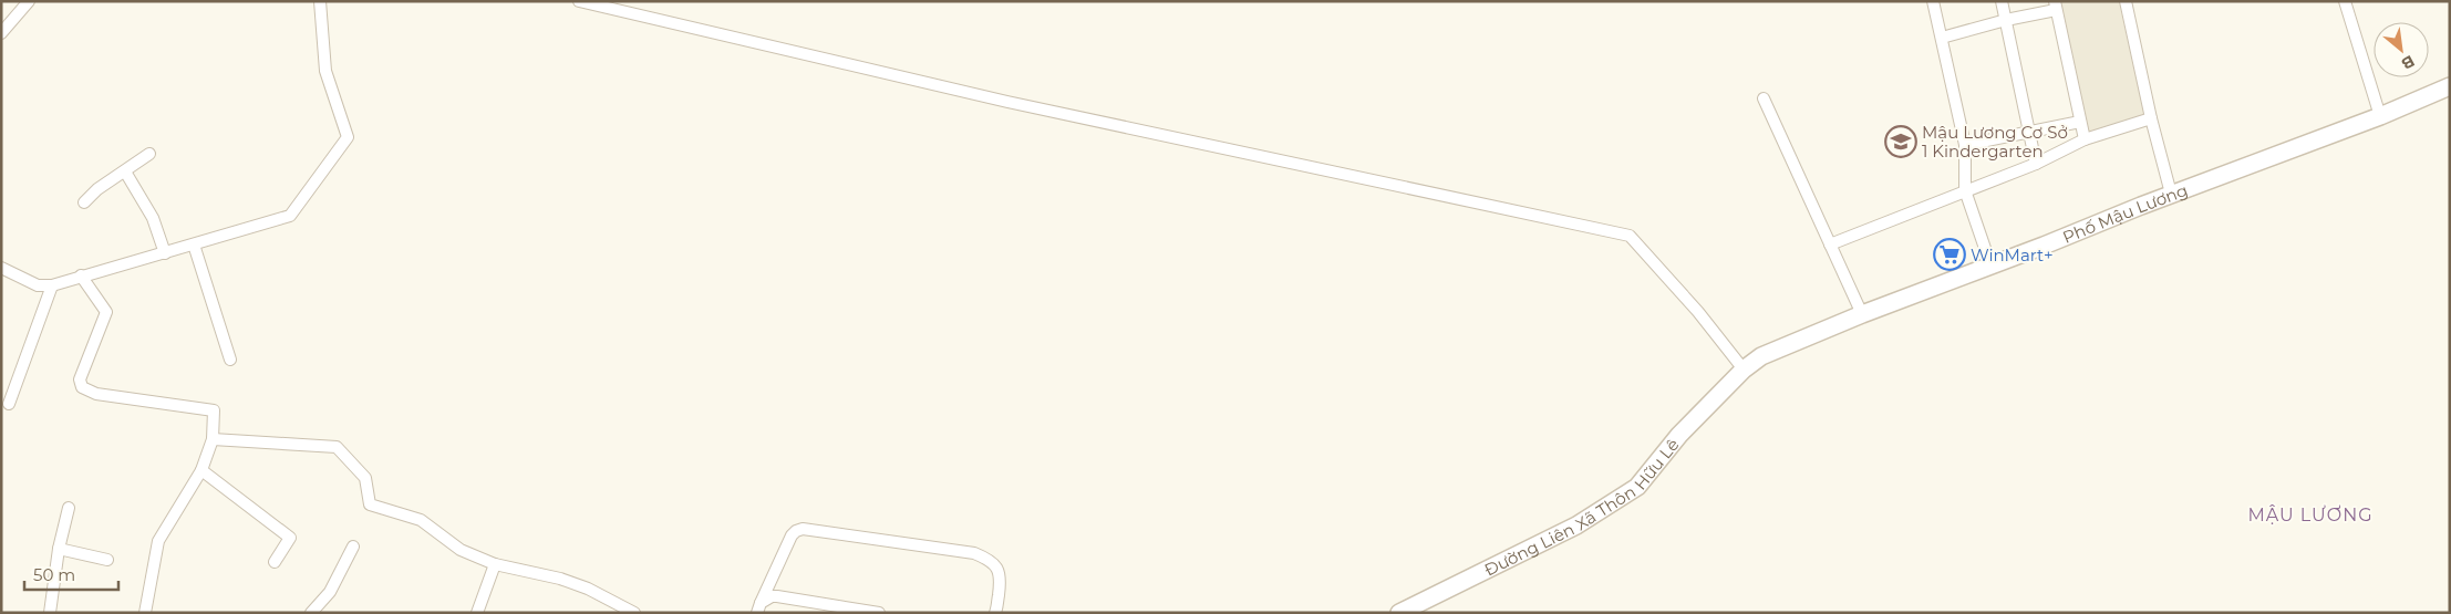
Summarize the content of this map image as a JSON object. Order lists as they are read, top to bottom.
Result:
{
  "streets": {
    "street": ["Phố Mậu Lương", "Đường Liên Xã Thôn Hữu Lê"]
  },
  "crossings": [
    ["Phố Mậu Lương", "Đường Liên Xã Thôn Hữu Lê"]
  ],
  "districts": ["MẬU LƯƠNG"],
  "places": {
    "school or university": ["Mậu Lương Cơ Sở 1 Kindergarten"],
    "supermarket": ["WinMart+"]
  },
  "scale_bar": "50 m",
  "north": "bottom right"
}
